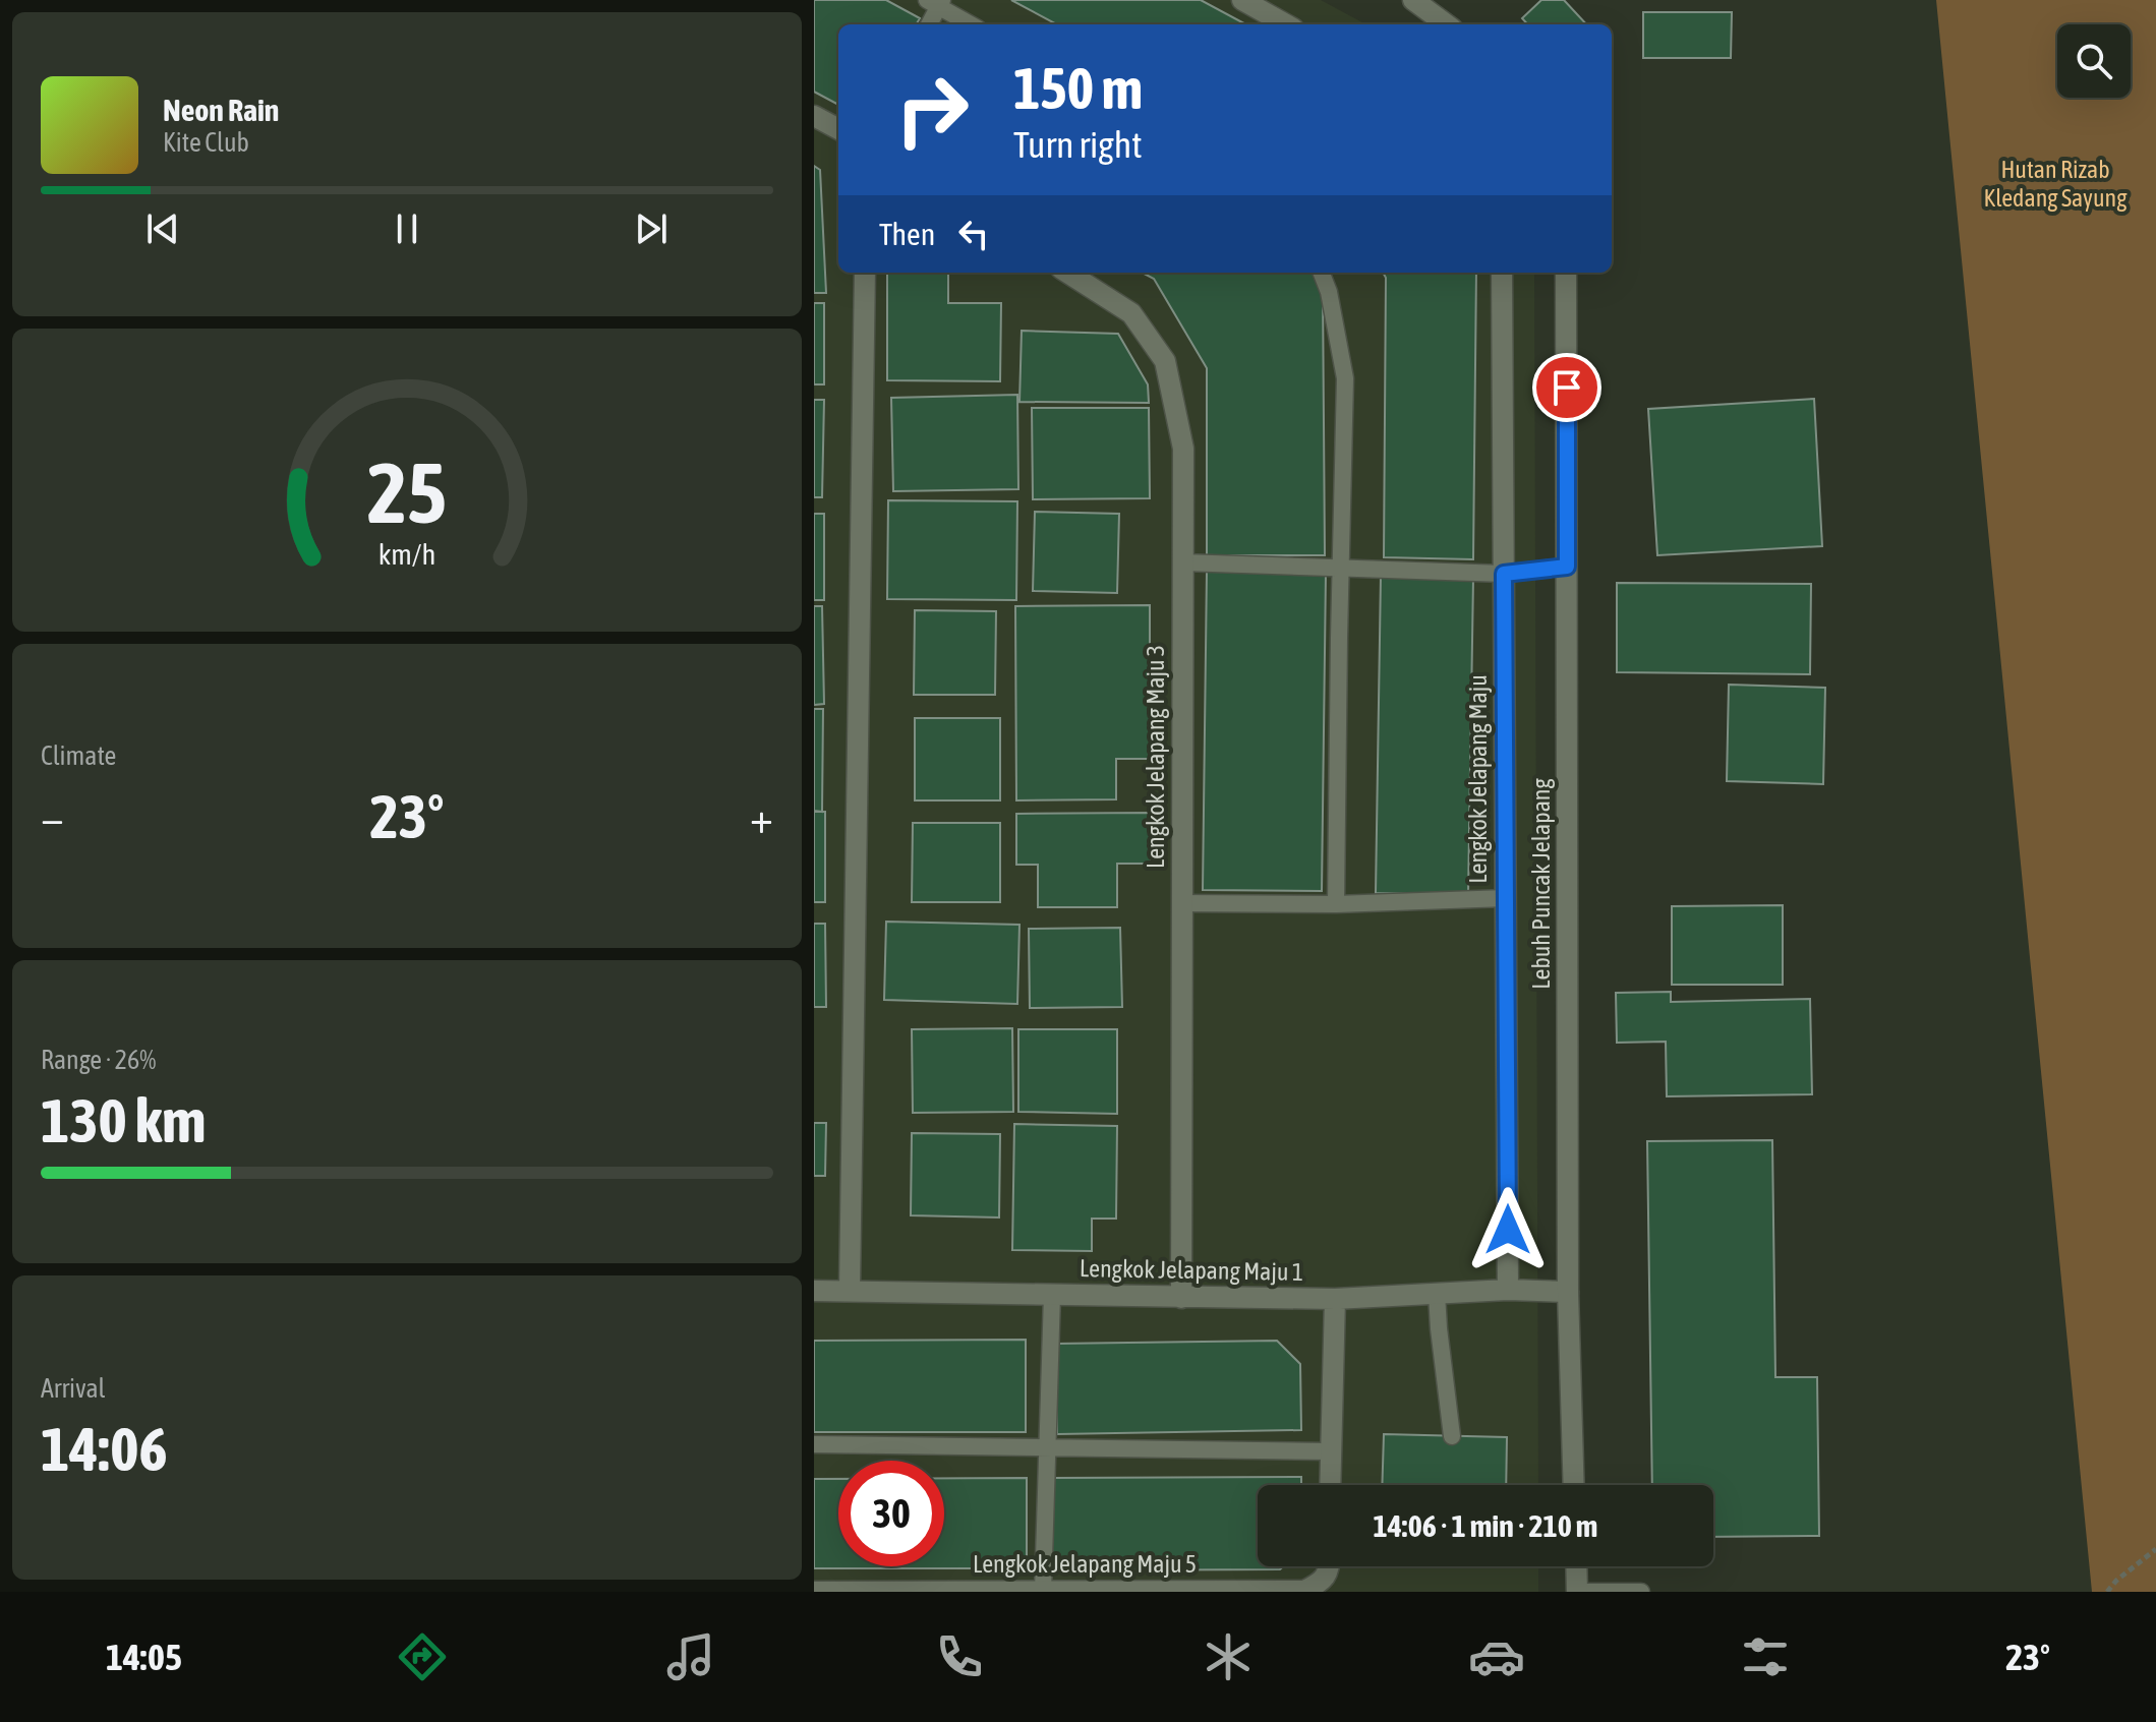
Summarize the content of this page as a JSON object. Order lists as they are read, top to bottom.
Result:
{
  "streets": {
    "street": [
      "Lengkok Jelapang Maju 3",
      "Lengkok Jelapang Maju",
      "Lebuh Puncak Jelapang",
      "Lengkok Jelapang Maju 1",
      "Lengkok Jelapang Maju 5"
    ]
  },
  "crossings": [
    ["Lengkok Jelapang Maju 3", "Lengkok Jelapang Maju 1"],
    ["Lengkok Jelapang Maju", "Lengkok Jelapang Maju 1"],
    ["Lebuh Puncak Jelapang", "Lengkok Jelapang Maju 1"]
  ],
  "parks": ["Hutan Rizab Kledang Sayung"],
  "page": {
    "turn": ["150 m", "Turn right"],
    "song": ["Neon Rain", "Kite Club"],
    "then": "Then",
    "tile": [
      "Climate",
      ["Range · 26%", "130 km"],
      ["Arrival", "14:06"]
    ],
    "heat": ["−", "23°", "+"],
    "limit": "30",
    "trip": "14:06 · 1 min · 210 m",
    "tabs": ["14:05", "23°"],
    "gauge": ["25", "km/h"]
  }
}
